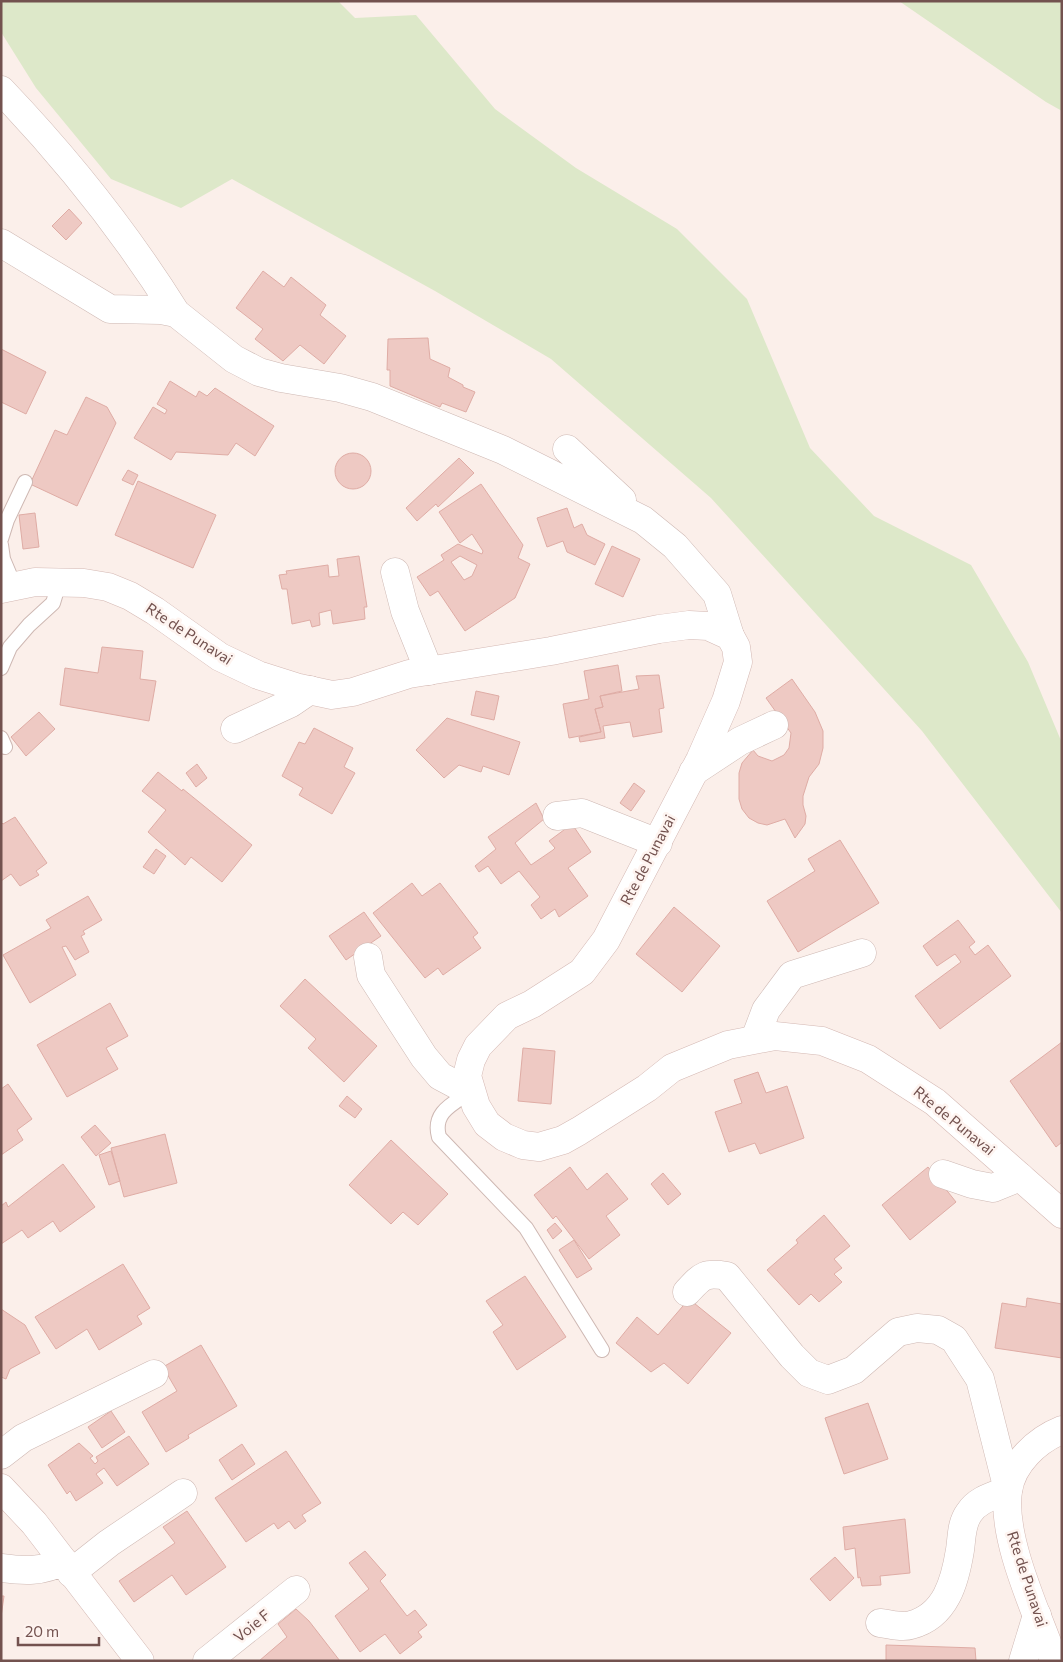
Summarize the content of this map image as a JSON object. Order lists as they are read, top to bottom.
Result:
{
  "streets": {
    "street": ["Rte de Punavai", "Voie F"]
  },
  "scale_bar": "20 m"
}
